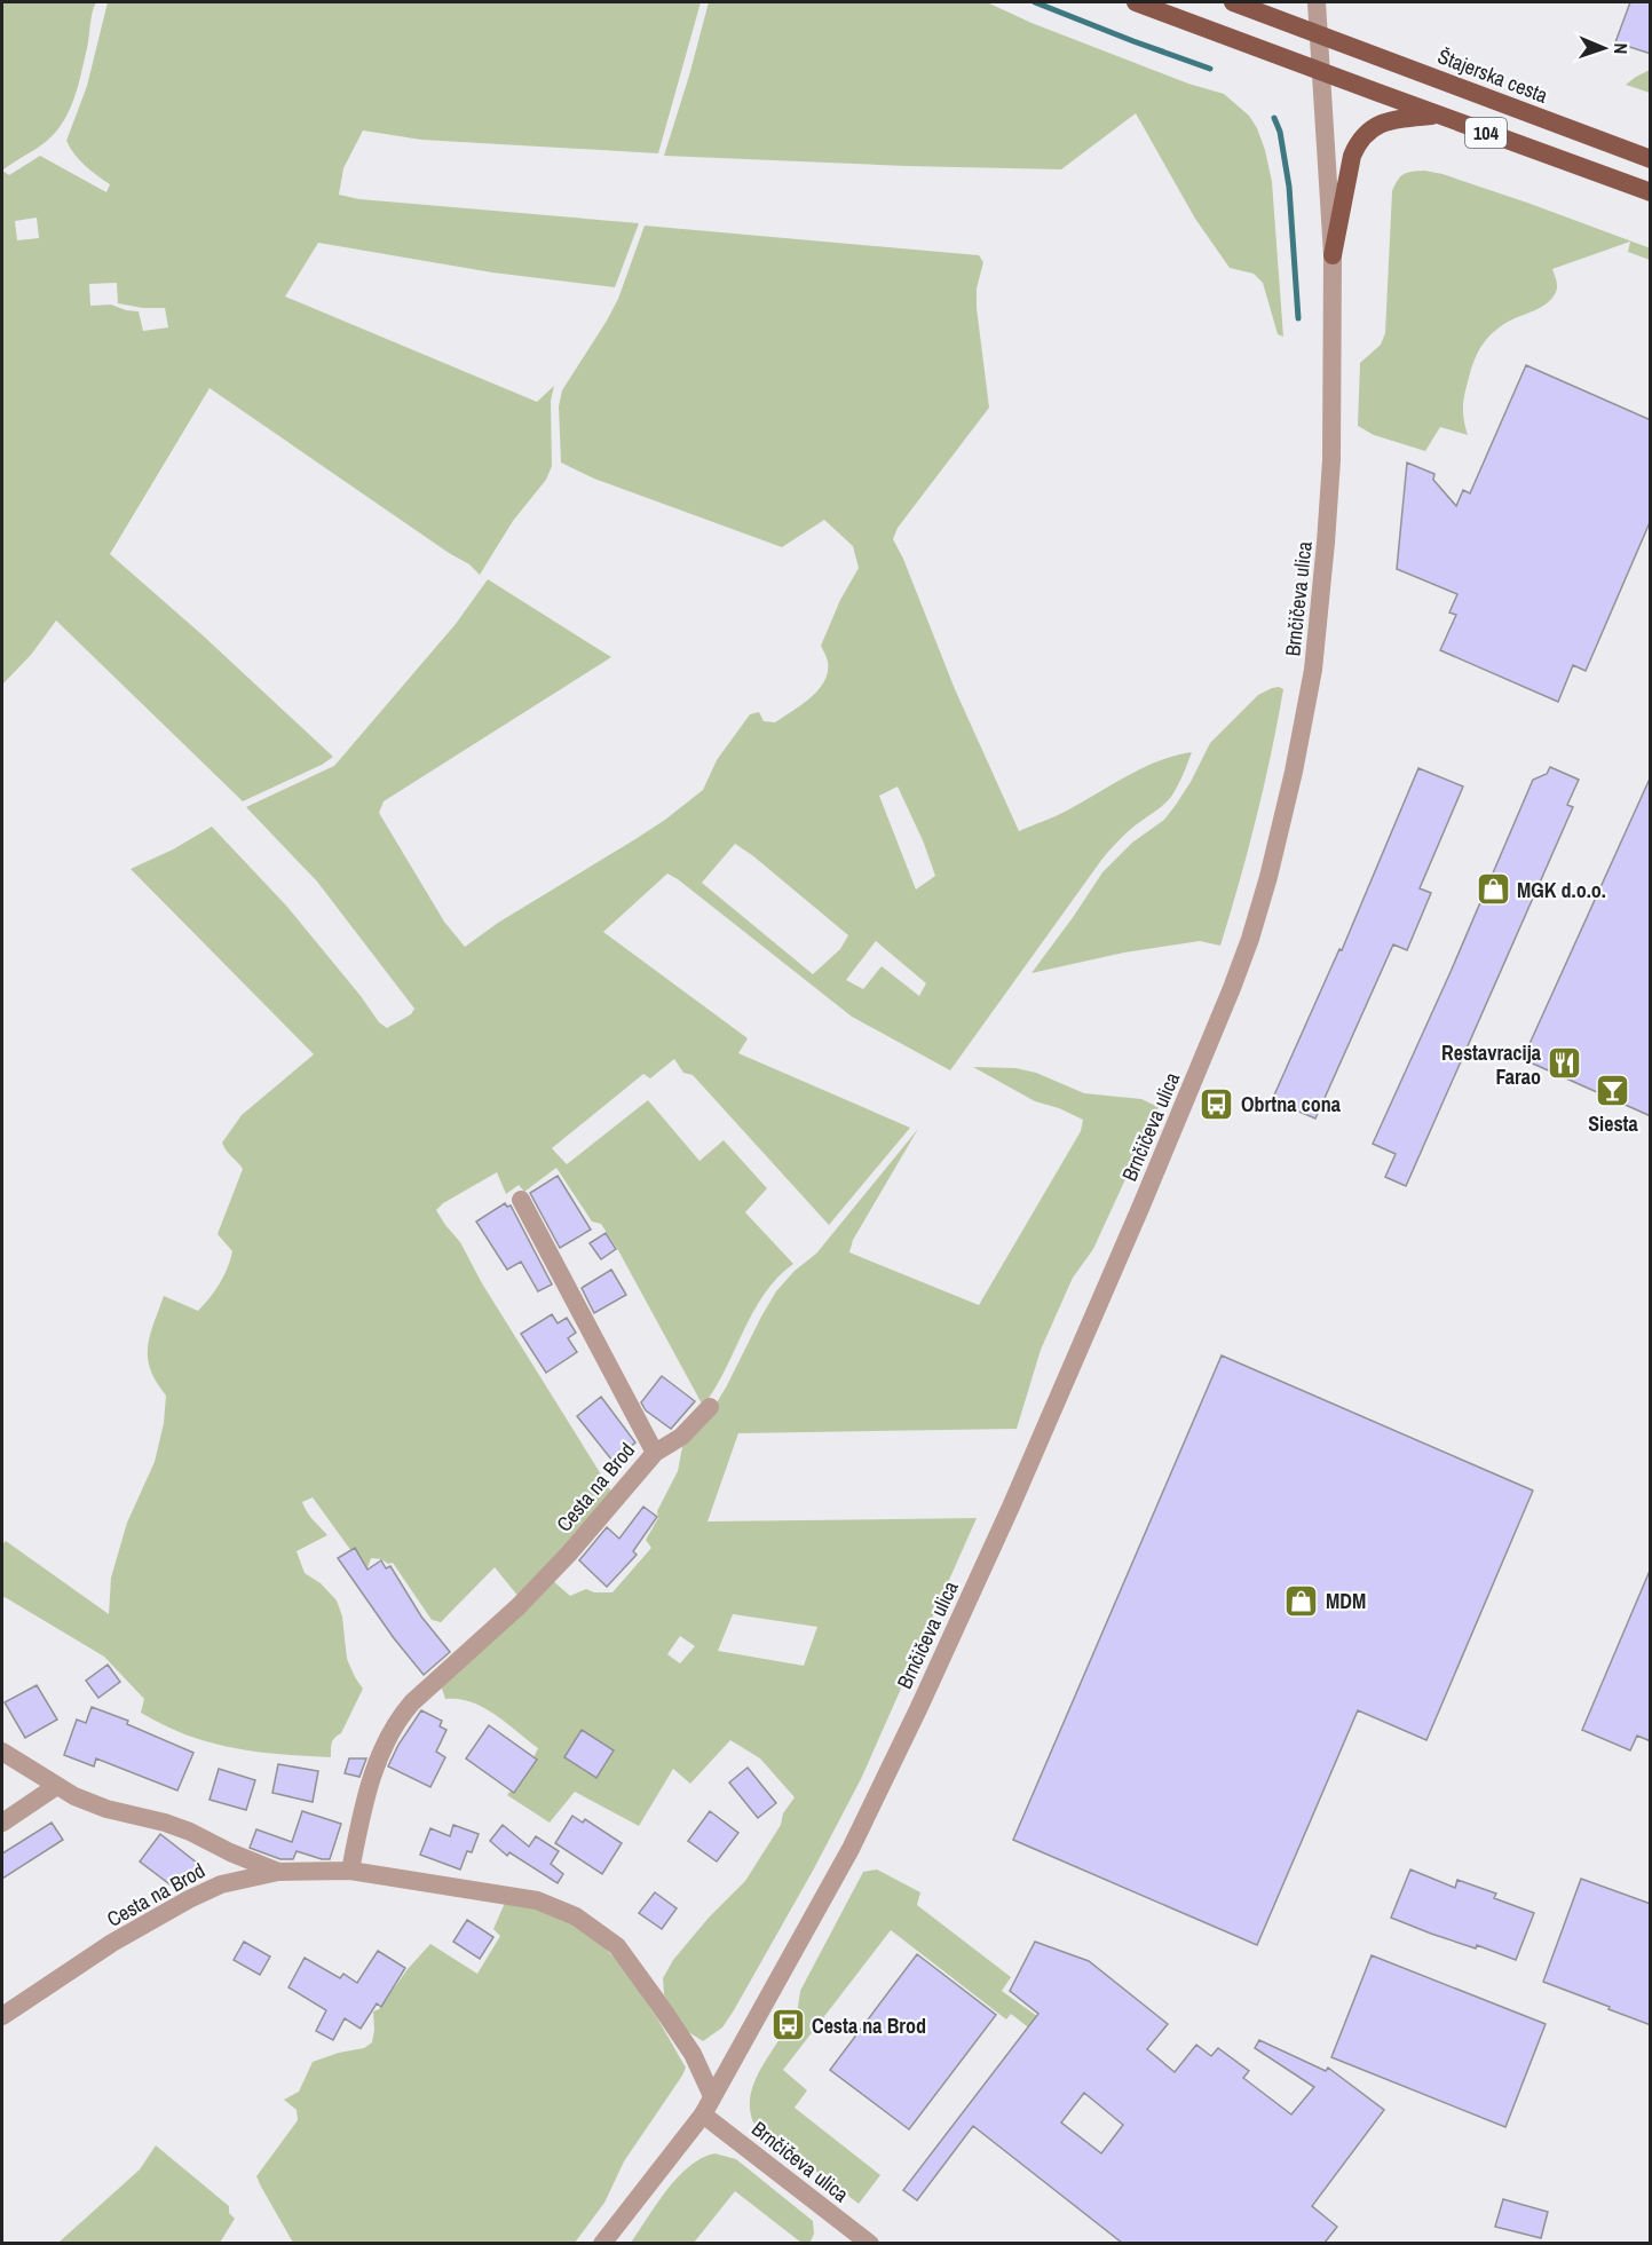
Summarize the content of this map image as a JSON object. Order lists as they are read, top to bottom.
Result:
{
  "streets": {
    "main road": ["Štajerska cesta", "104"],
    "street": ["Brnčičeva ulica", "Cesta na Brod"]
  },
  "crossings": [
    ["104", "Brnčičeva ulica"],
    ["Brnčičeva ulica", "Cesta na Brod"]
  ],
  "places": {
    "shop": ["MGK d.o.o.", "MDM"],
    "restaurant": ["Restavracija Farao"],
    "bar": ["Siesta"],
    "bus stop": ["Obrtna cona", "Cesta na Brod"]
  },
  "north": "right"
}
